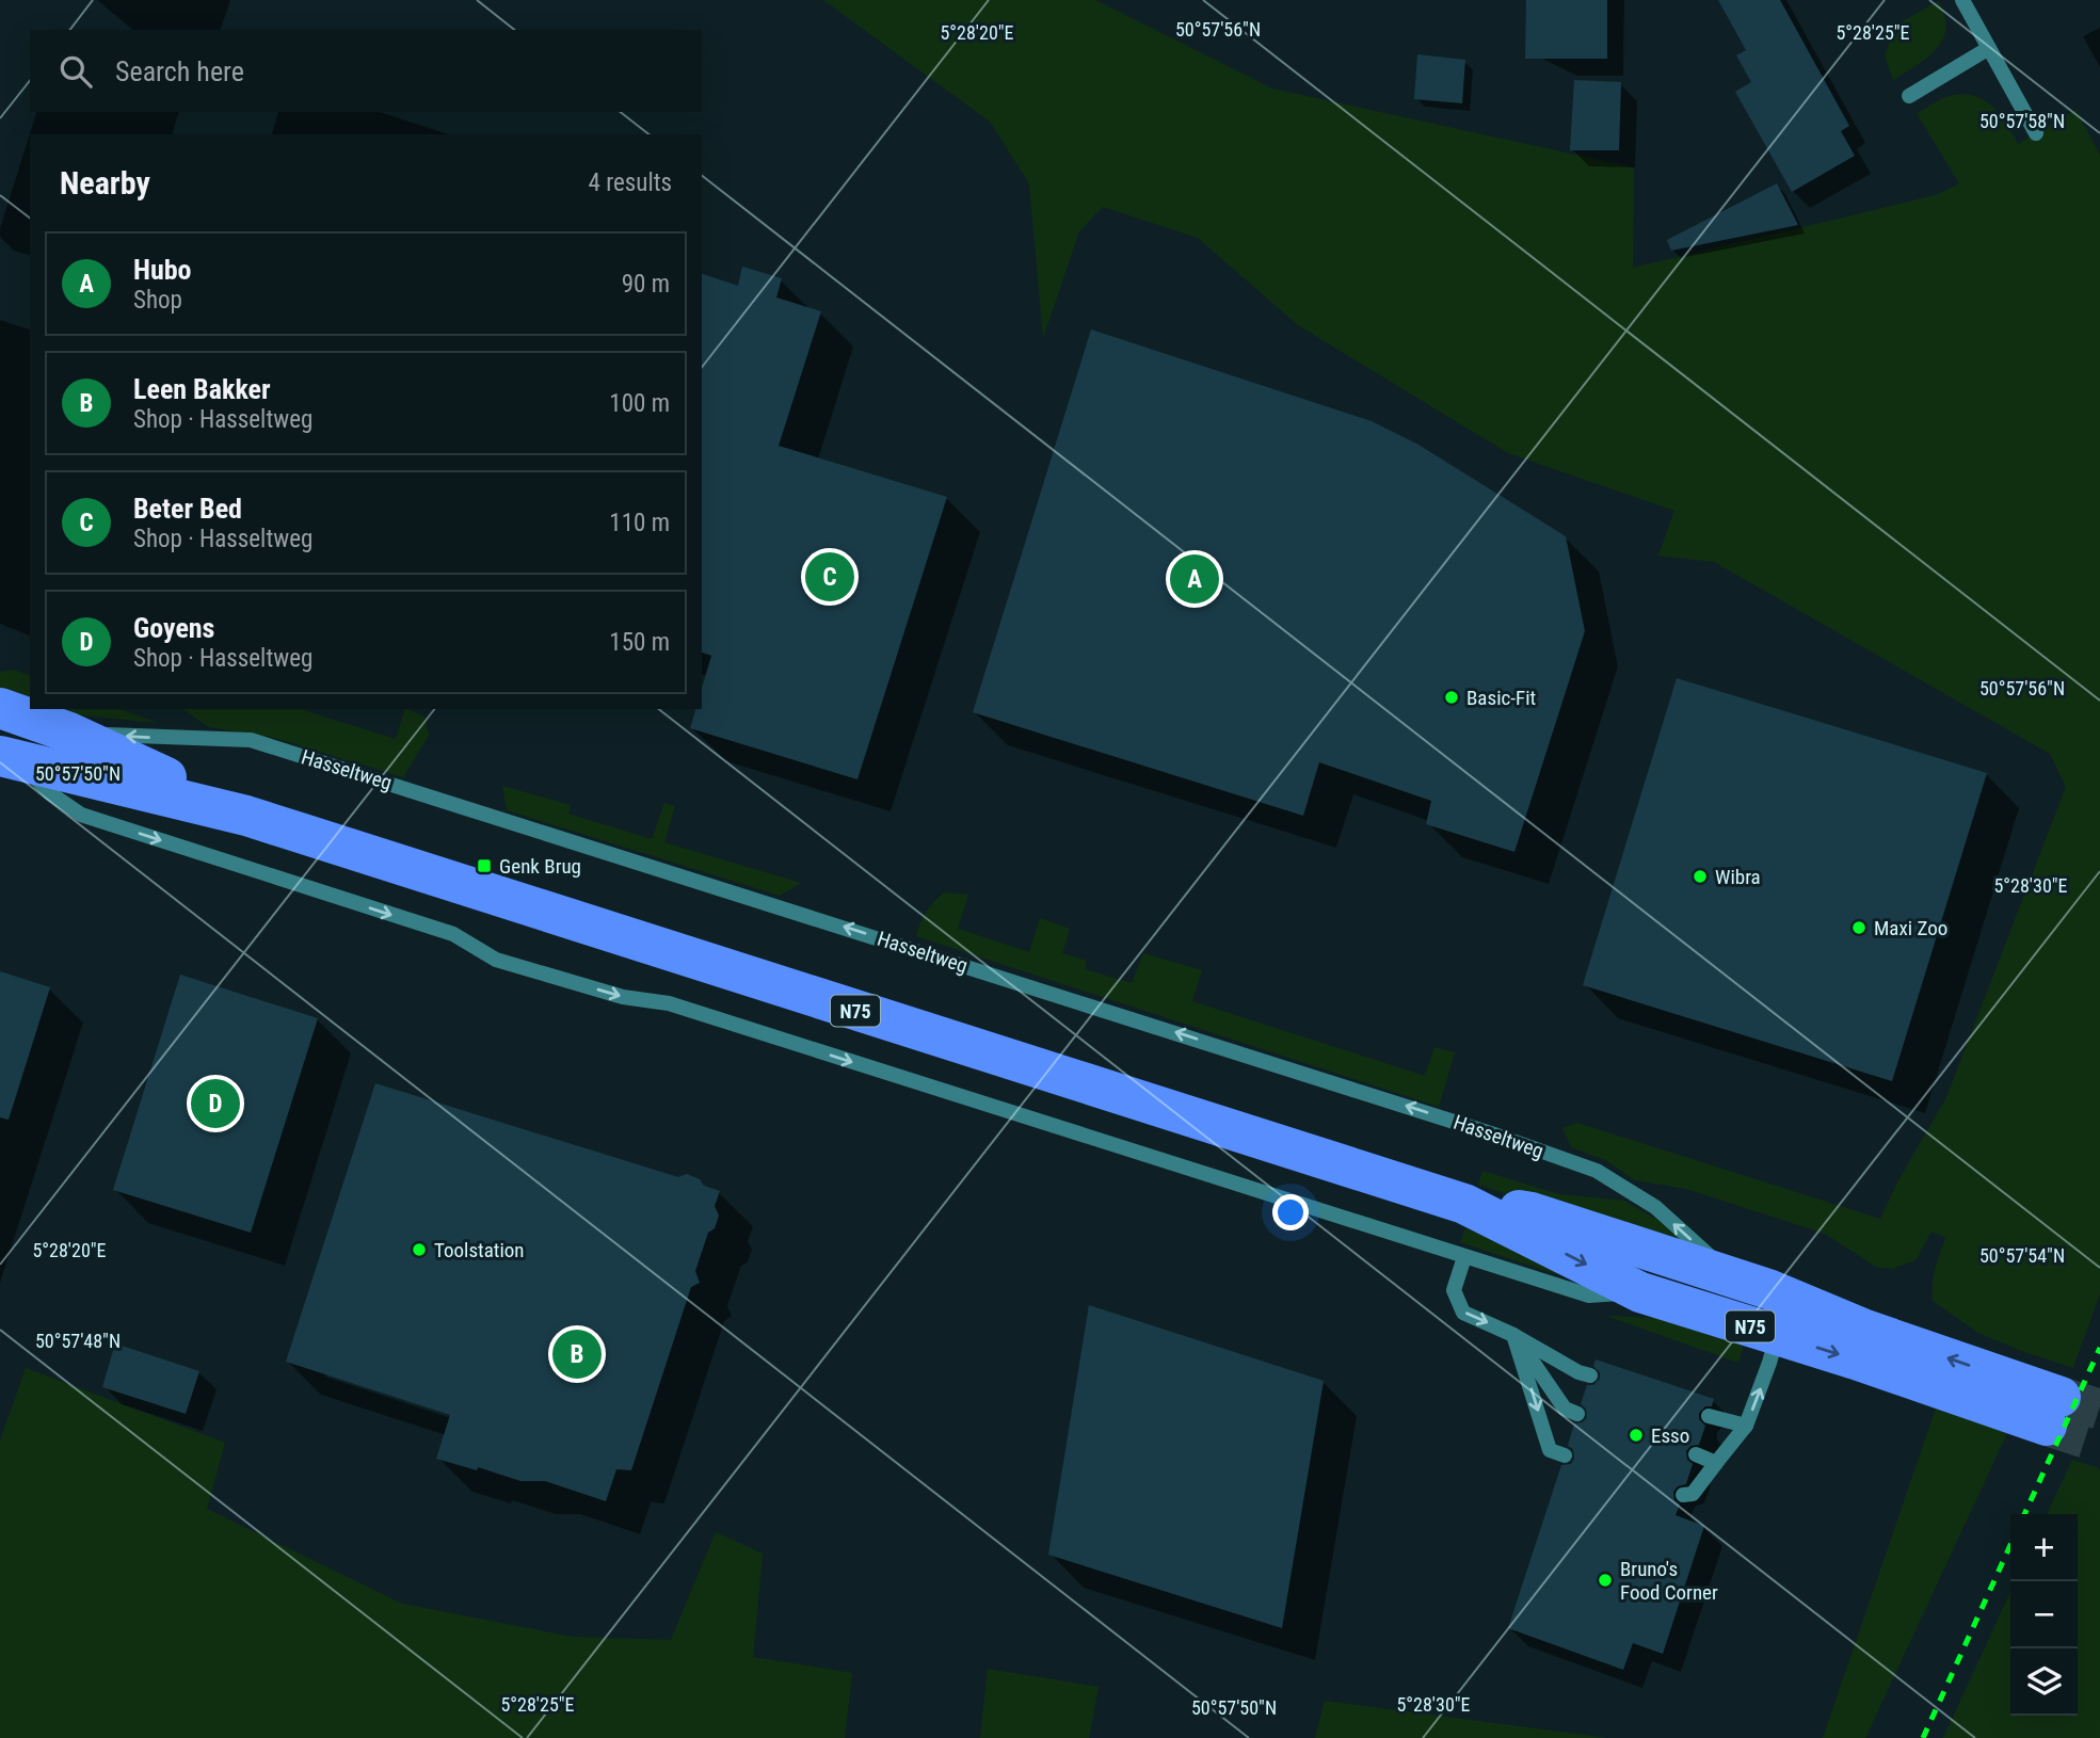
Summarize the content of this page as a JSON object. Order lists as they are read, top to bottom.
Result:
{
  "streets": {
    "main road": ["Hasseltweg", "N75"]
  },
  "places": {
    "other": [
      "Basic-Fit",
      "Wibra",
      "Maxi Zoo",
      "Toolstation",
      "Esso",
      "Bruno's Food Corner"
    ],
    "transit": ["Genk Brug"]
  },
  "page": {
    "search": "Search here",
    "heading": ["Nearby", "4 results"],
    "list": [
      {
        "mark": "A",
        "name": "Hubo",
        "note": "Shop",
        "value": "90 m"
      },
      {
        "mark": "B",
        "name": "Leen Bakker",
        "note": "Shop · Hasseltweg",
        "value": "100 m"
      },
      {
        "mark": "C",
        "name": "Beter Bed",
        "note": "Shop · Hasseltweg",
        "value": "110 m"
      },
      {
        "mark": "D",
        "name": "Goyens",
        "note": "Shop · Hasseltweg",
        "value": "150 m"
      }
    ],
    "pins": [
      "C",
      "A",
      "D",
      "B"
    ],
    "map_buttons": ["+", "−"]
  },
  "coordinates": [
    "50°57'56\"N",
    "5°28'20\"E",
    "5°28'25\"E",
    "50°57'58\"N",
    "50°57'50\"N",
    "5°28'30\"E",
    "50°57'54\"N",
    "50°57'48\"N"
  ]
}
